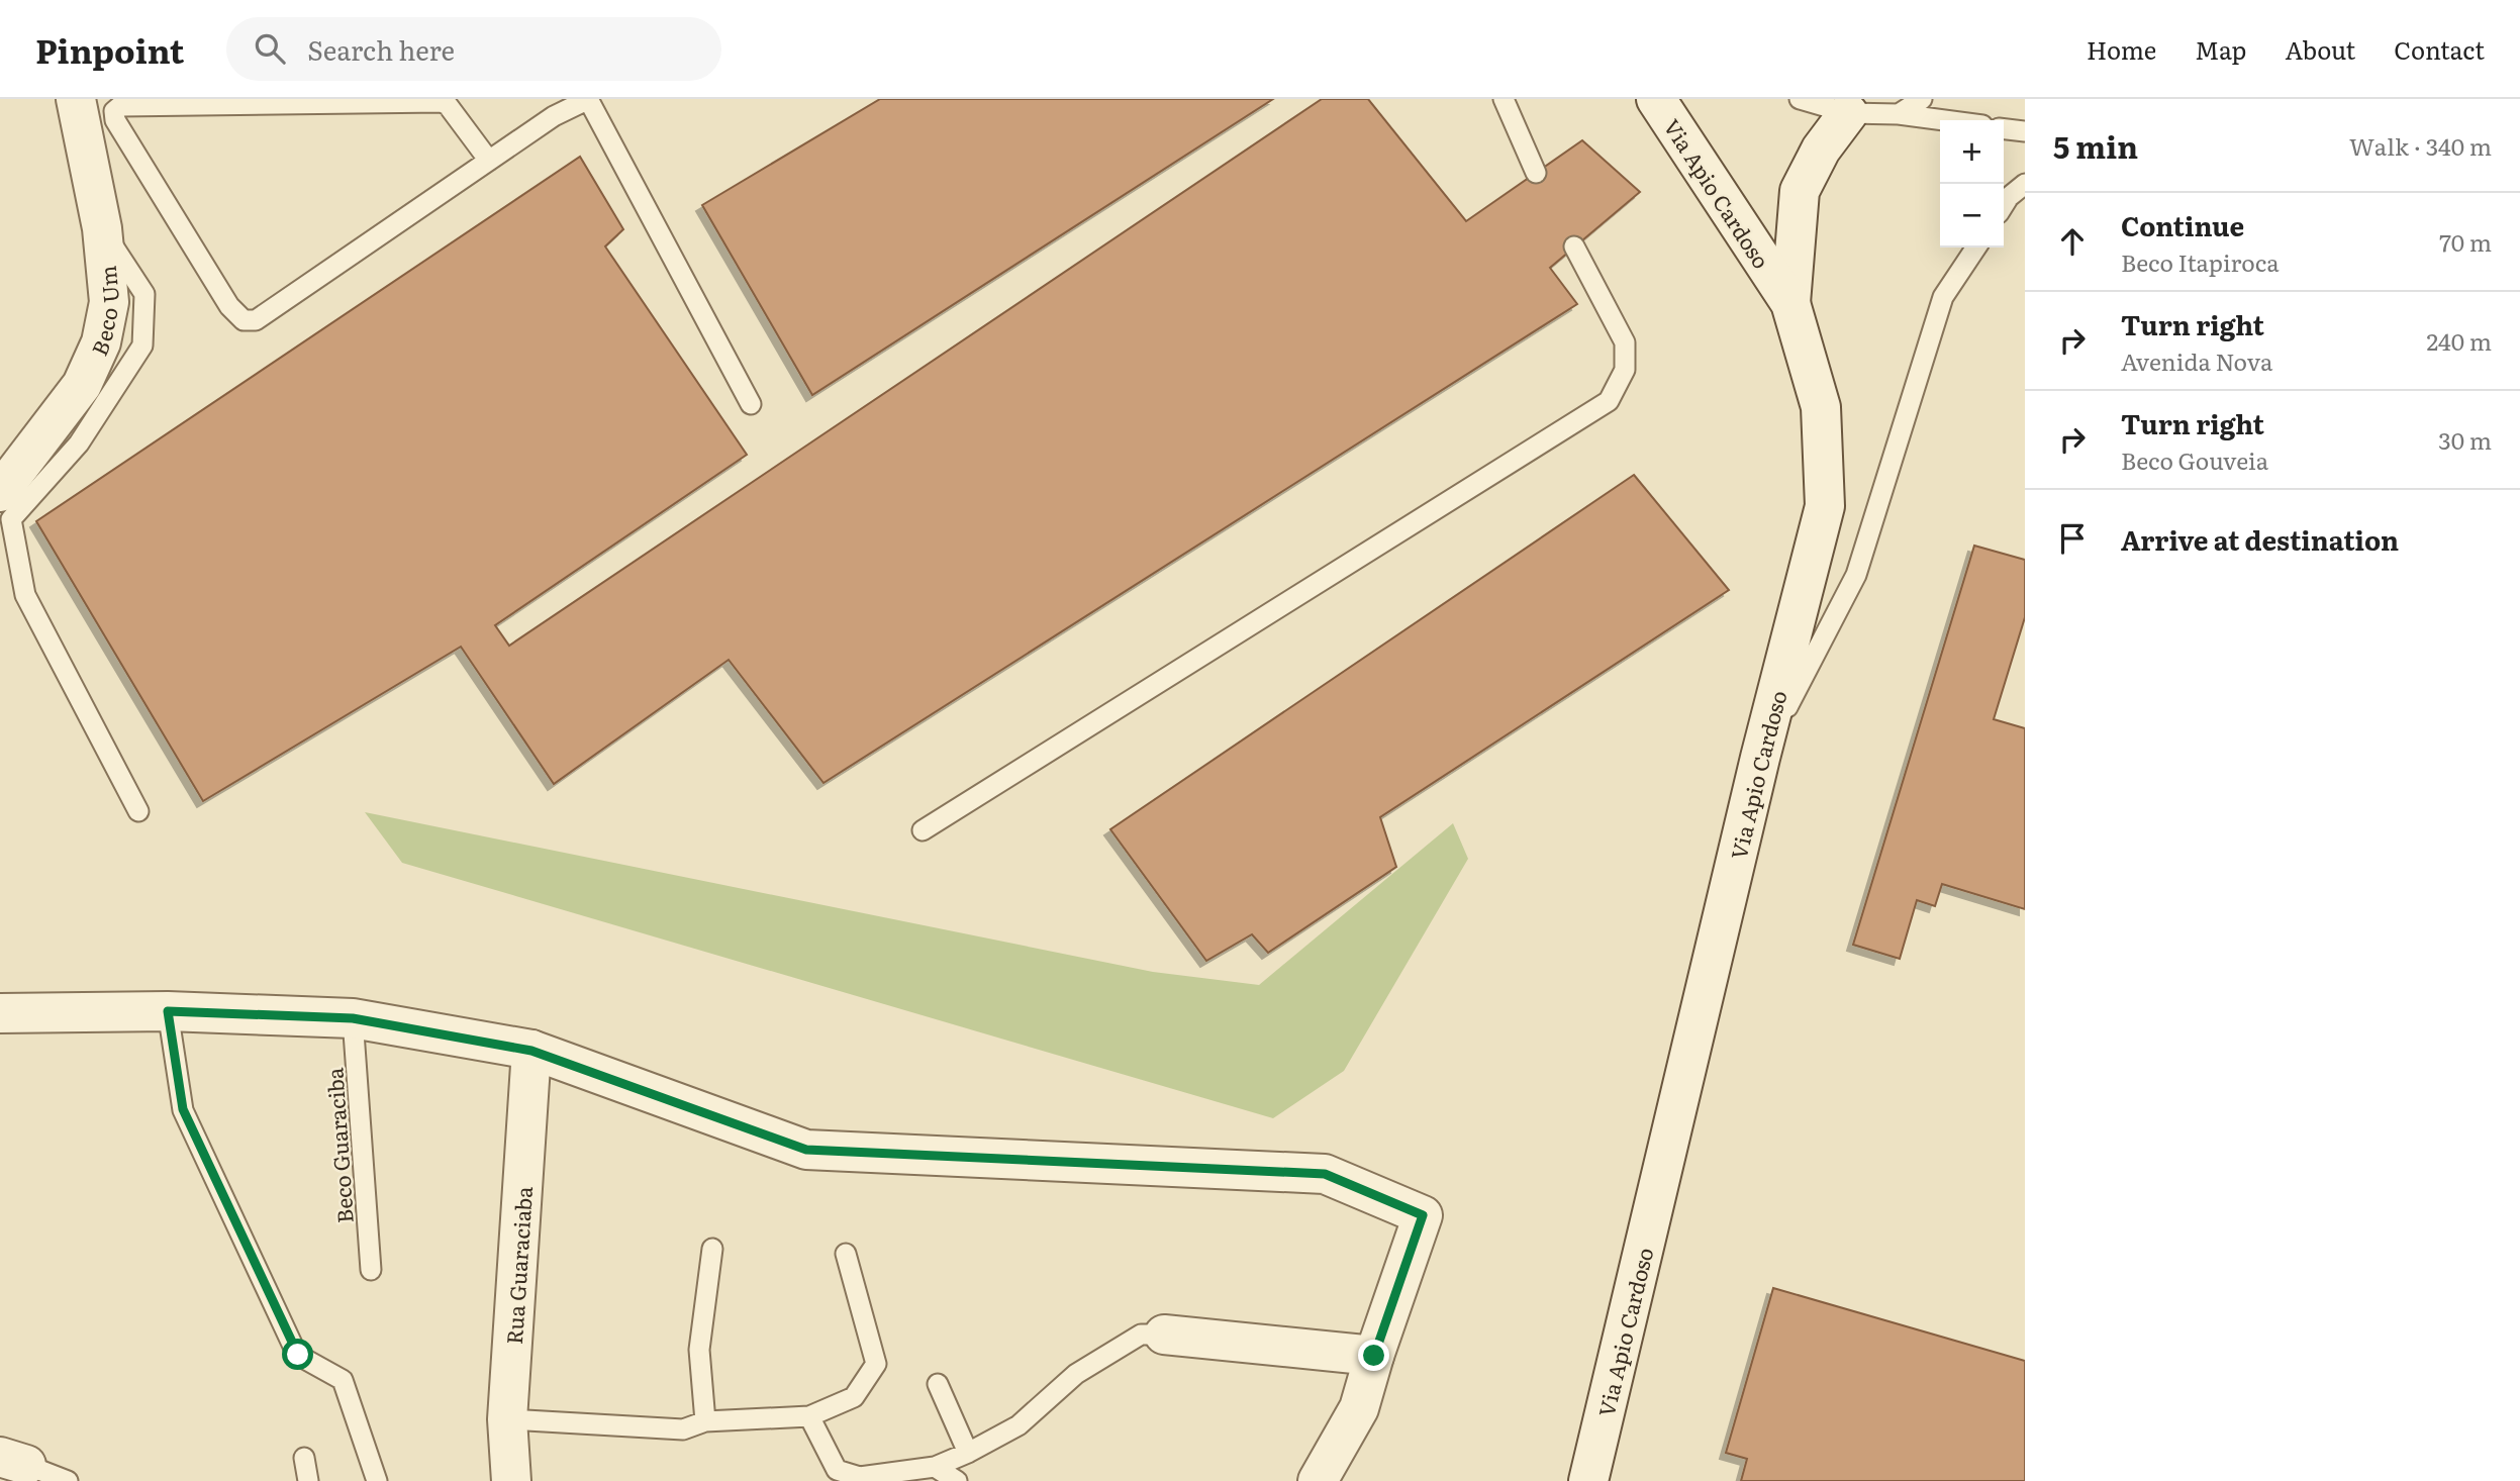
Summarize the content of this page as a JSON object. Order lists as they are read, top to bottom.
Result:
{
  "streets": {
    "street": ["Via Apio Cardoso", "Beco Um", "Rua Guaraciaba"],
    "lane": ["Beco Guaraciba"]
  },
  "page": {
    "header": "Pinpoint",
    "search": "Search here",
    "nav": [
      "Home",
      "Map",
      "About",
      "Contact"
    ],
    "heading": ["5 min", "Walk · 340 m"],
    "map_buttons": ["+", "−"],
    "list": [
      ["Continue", "Beco Itapiroca", "70 m"],
      ["Turn right", "Avenida Nova", "240 m"],
      ["Turn right", "Beco Gouveia", "30 m"],
      "Arrive at destination"
    ]
  }
}
